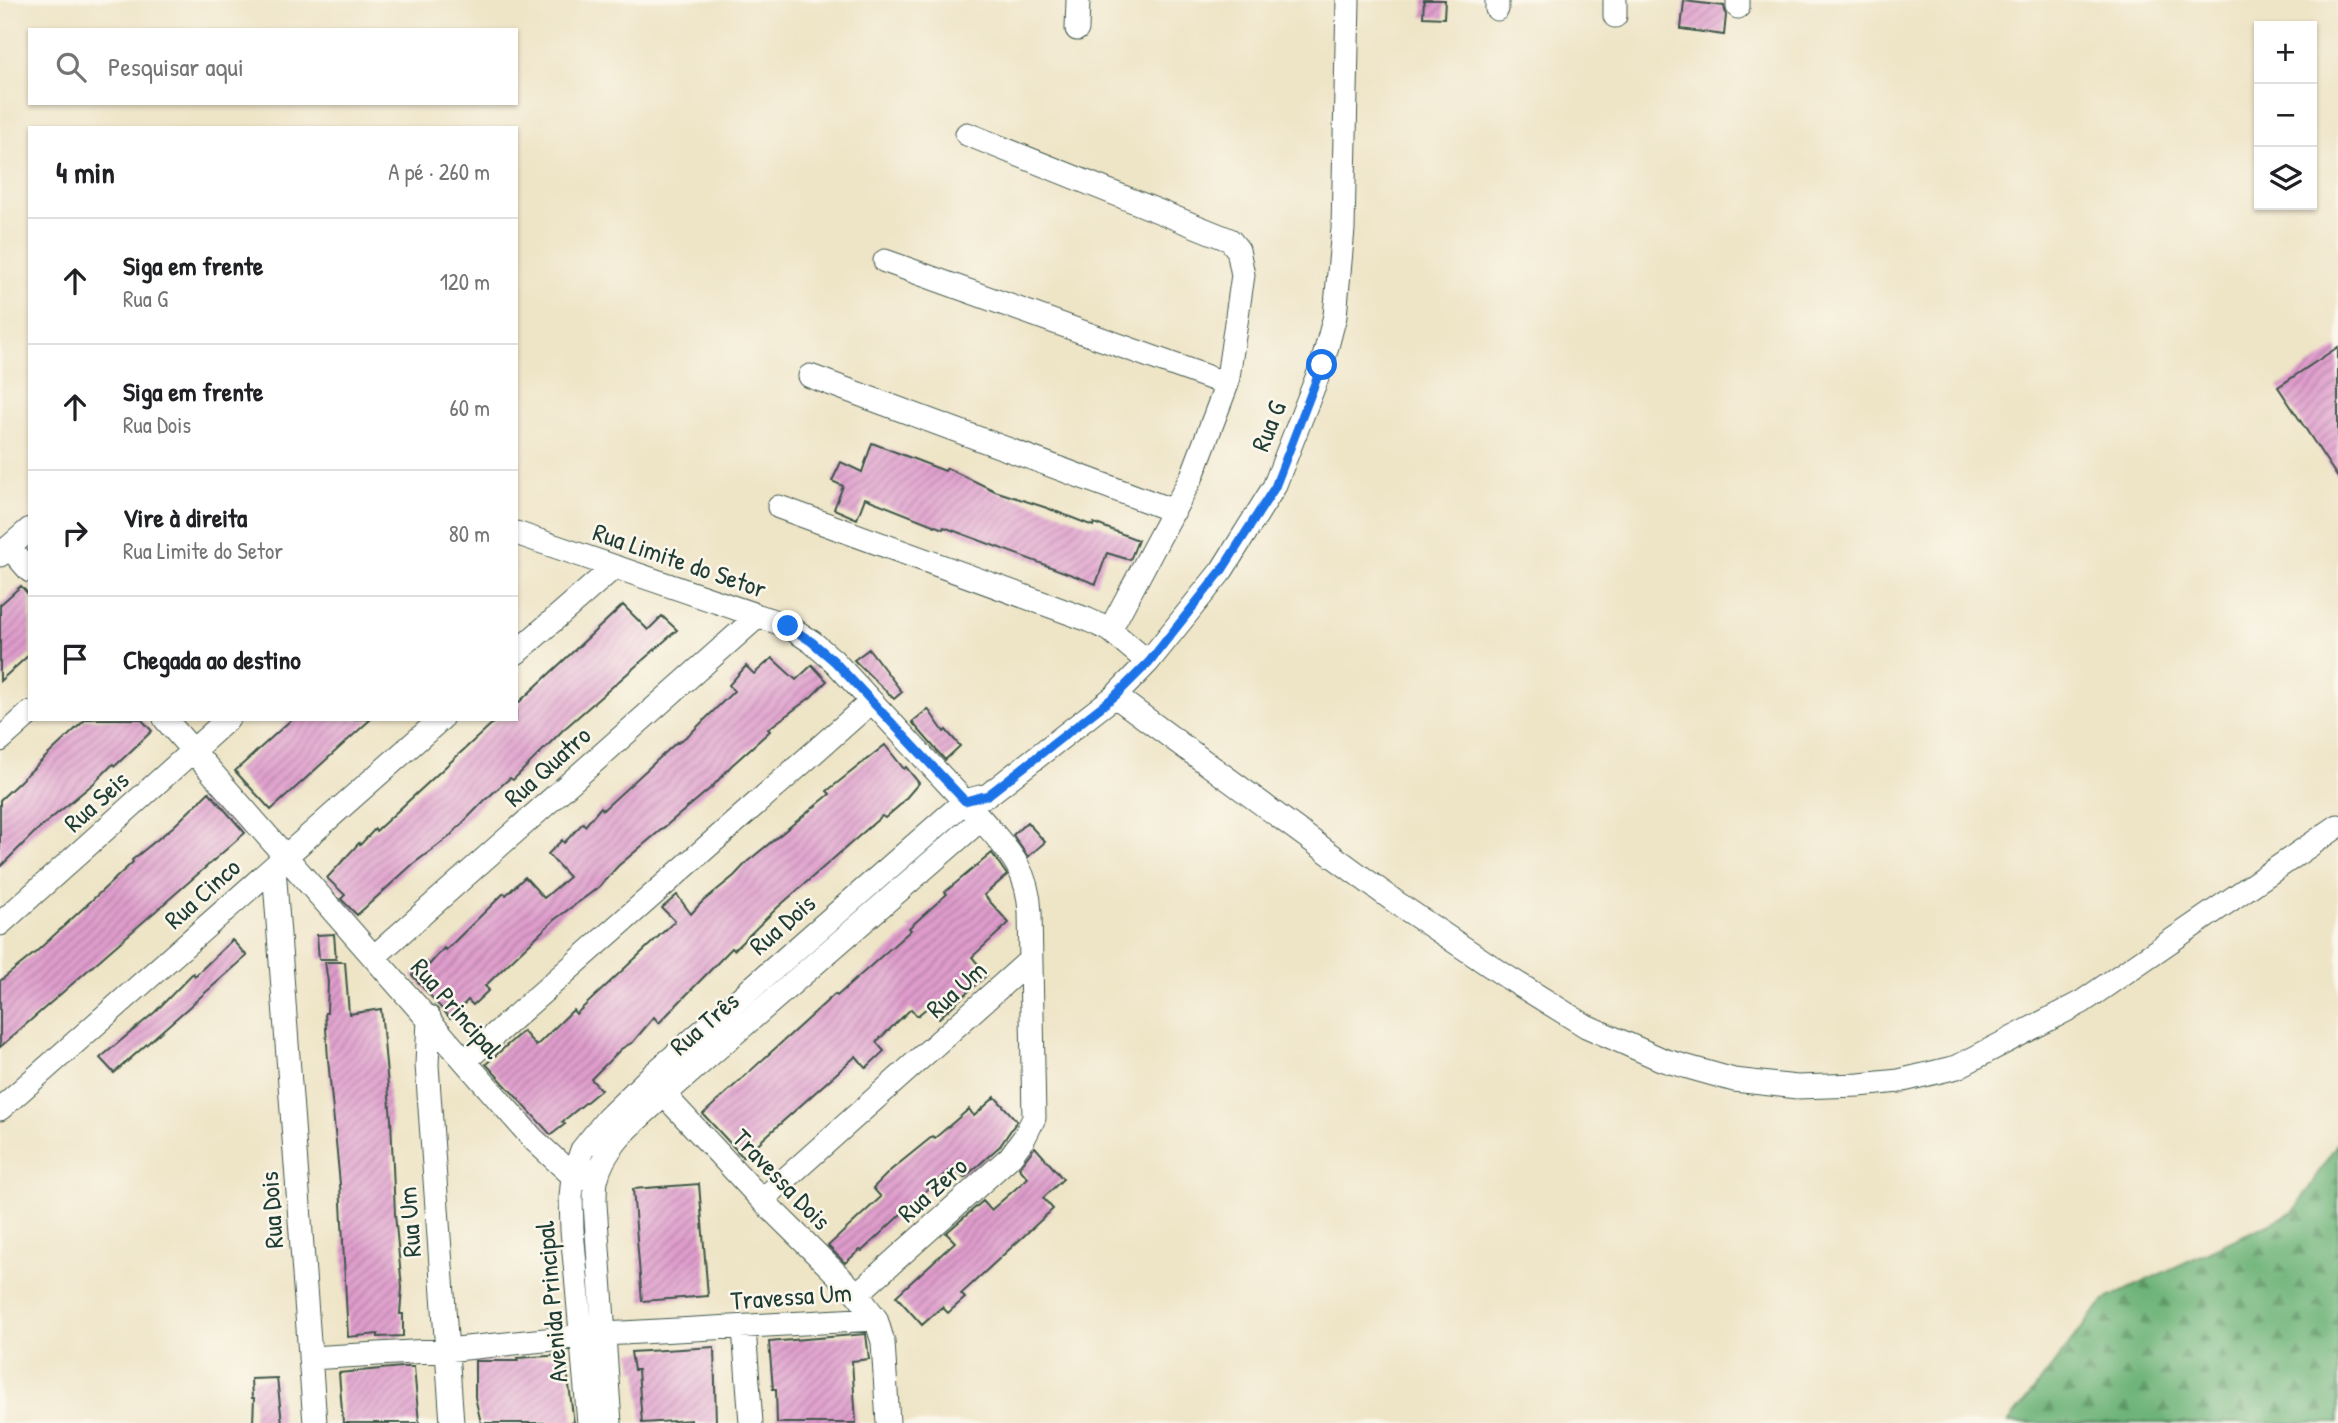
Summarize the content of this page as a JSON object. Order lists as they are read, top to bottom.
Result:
{
  "streets": {
    "street": [
      "Rua G",
      "Rua Limite do Setor",
      "Rua Quatro",
      "Rua Seis",
      "Rua Cinco",
      "Rua Dois",
      "Rua Um",
      "Rua Principal",
      "Rua Três",
      "Travessa Dois",
      "Rua Zero",
      "Travessa Um",
      "Avenida Principal"
    ]
  },
  "crossings": [
    ["Rua G", "Rua Dois"],
    ["Rua Limite do Setor", "Rua Quatro"],
    ["Rua Limite do Setor", "Rua Dois"],
    ["Rua Limite do Setor", "Rua Três"],
    ["Rua Quatro", "Rua Principal"],
    ["Rua Seis", "Rua Principal"],
    ["Rua Cinco", "Rua Dois"],
    ["Rua Cinco", "Rua Principal"],
    ["Rua Dois", "Rua Principal"],
    ["Rua Dois", "Travessa Dois"],
    ["Rua Dois", "Travessa Um"],
    ["Rua Dois", "Avenida Principal"],
    ["Rua Um", "Rua Principal"],
    ["Rua Um", "Travessa Dois"],
    ["Rua Um", "Rua Zero"],
    ["Rua Um", "Travessa Um"],
    ["Rua Principal", "Avenida Principal"],
    ["Rua Três", "Travessa Dois"],
    ["Rua Três", "Travessa Um"],
    ["Rua Três", "Avenida Principal"],
    ["Travessa Dois", "Rua Zero"],
    ["Travessa Dois", "Travessa Um"],
    ["Travessa Um", "Avenida Principal"]
  ],
  "page": {
    "map_buttons": ["+", "−"],
    "search": "Pesquisar aqui",
    "heading": ["4 min", "A pé · 260 m"],
    "list": [
      ["Siga em frente", "Rua G", "120 m"],
      ["Siga em frente", "Rua Dois", "60 m"],
      ["Vire à direita", "Rua Limite do Setor", "80 m"],
      "Chegada ao destino"
    ]
  }
}
